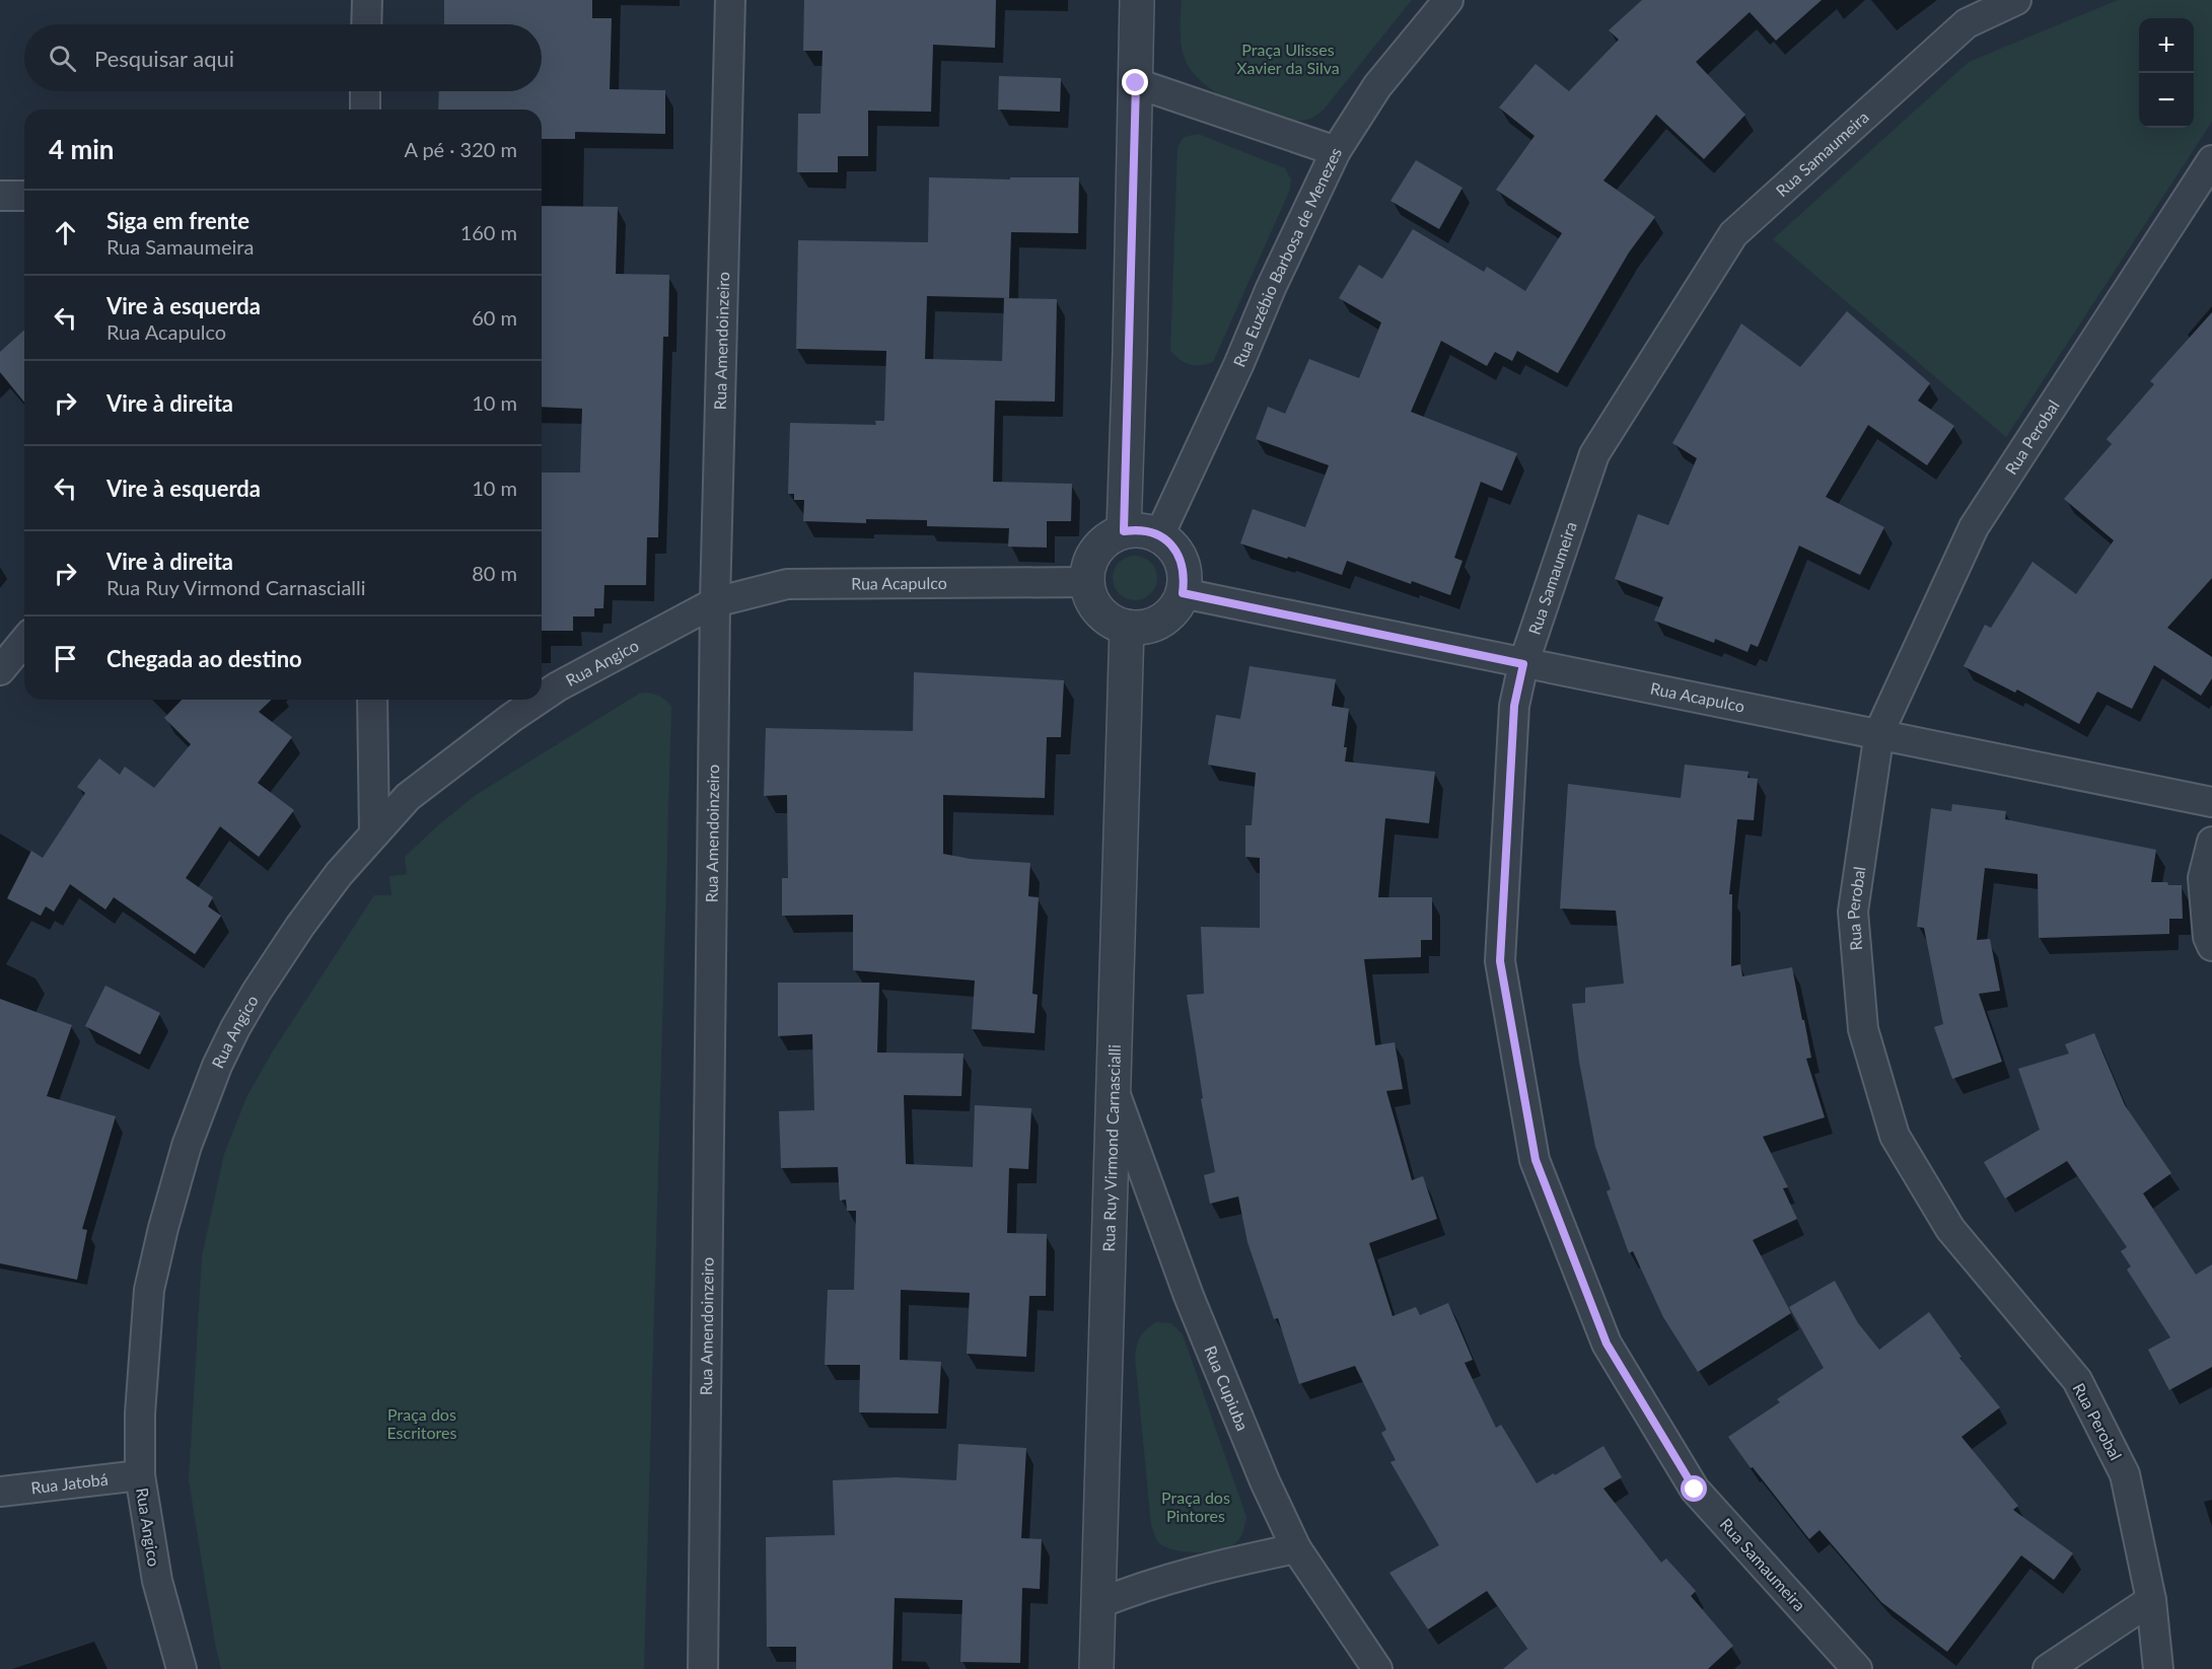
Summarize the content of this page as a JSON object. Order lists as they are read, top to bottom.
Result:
{
  "streets": {
    "street": [
      "Rua Samaumeira",
      "Rua Euzébio Barbosa de Menezes",
      "Rua Amendoinzeiro",
      "Rua Perobal",
      "Rua Acapulco",
      "Rua Angico",
      "Rua Ruy Virmond Carnascialli",
      "Rua Cupiuba",
      "Rua Jatobá"
    ]
  },
  "crossings": [
    ["Rua Samaumeira", "Rua Acapulco"],
    ["Rua Euzébio Barbosa de Menezes", "Rua Acapulco"],
    ["Rua Euzébio Barbosa de Menezes", "Rua Ruy Virmond Carnascialli"],
    ["Rua Amendoinzeiro", "Rua Acapulco"],
    ["Rua Amendoinzeiro", "Rua Angico"],
    ["Rua Perobal", "Rua Acapulco"],
    ["Rua Acapulco", "Rua Angico"],
    ["Rua Acapulco", "Rua Ruy Virmond Carnascialli"],
    ["Rua Angico", "Rua Jatobá"],
    ["Rua Ruy Virmond Carnascialli", "Rua Cupiuba"]
  ],
  "parks": ["Praça Ulisses Xavier da Silva", "Praça dos Escritores", "Praça dos Pintores"],
  "page": {
    "map_buttons": ["+", "−"],
    "search": "Pesquisar aqui",
    "heading": ["4 min", "A pé · 320 m"],
    "list": [
      ["Siga em frente", "Rua Samaumeira", "160 m"],
      ["Vire à esquerda", "Rua Acapulco", "60 m"],
      ["Vire à direita", "10 m"],
      ["Vire à esquerda", "10 m"],
      ["Vire à direita", "Rua Ruy Virmond Carnascialli", "80 m"],
      "Chegada ao destino"
    ]
  }
}
